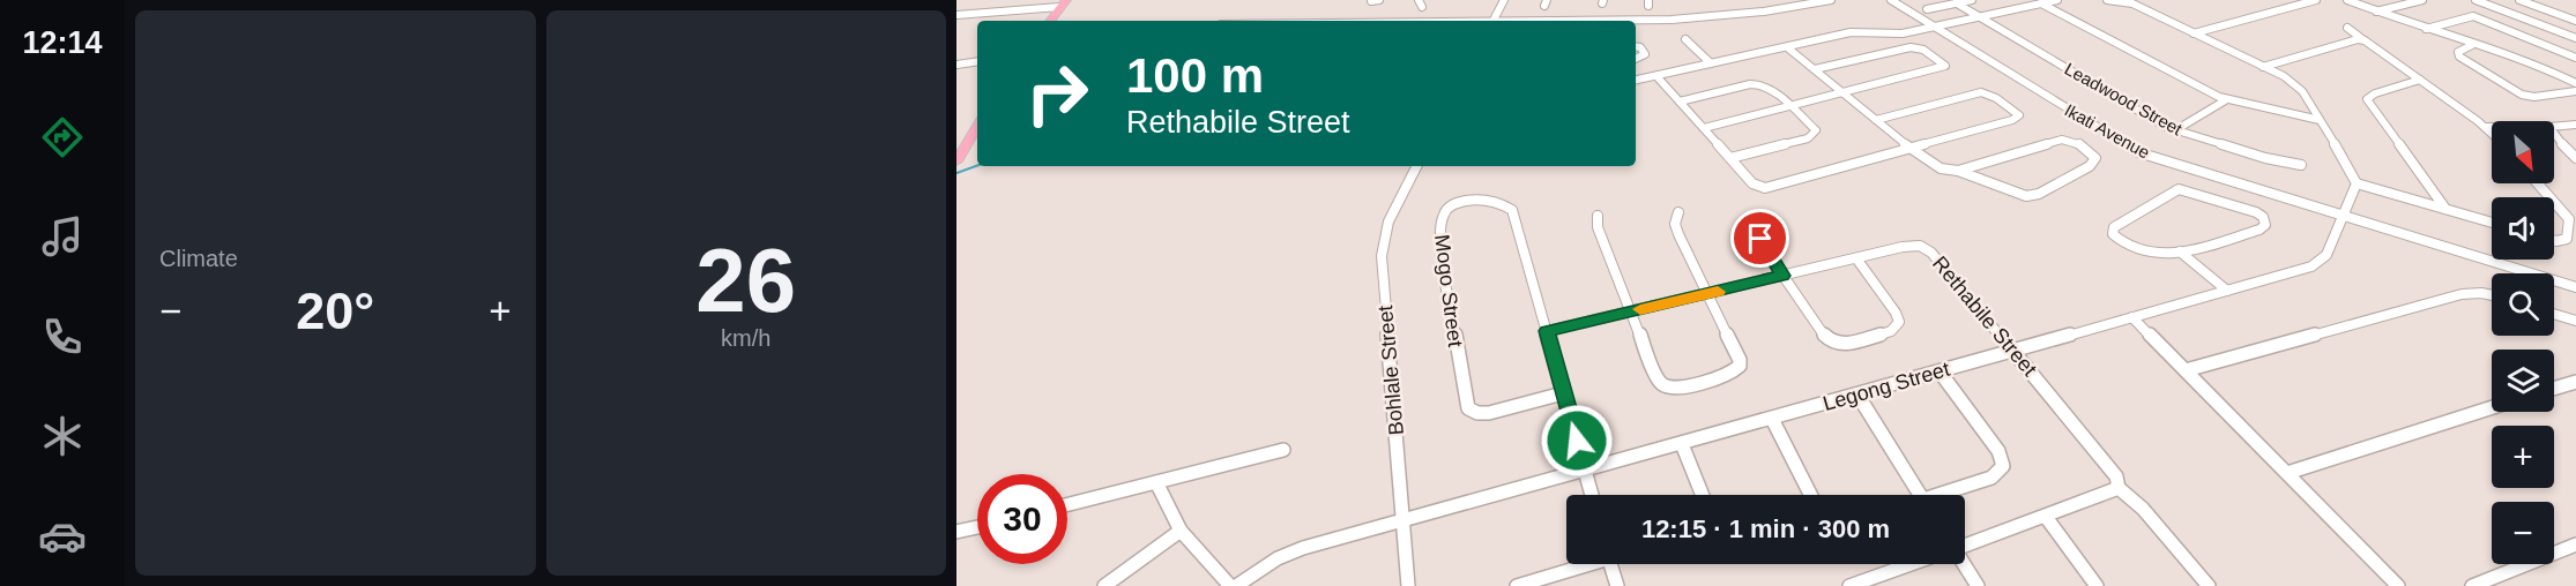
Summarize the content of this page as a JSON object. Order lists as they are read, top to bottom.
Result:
{
  "streets": {
    "street": [
      "Leadwood Street",
      "Ikati Avenue",
      "Mogo Street",
      "Rethabile Street",
      "Bohlale Street",
      "Legong Street"
    ]
  },
  "crossings": [
    ["Ikati Avenue", "Legong Street"],
    ["Mogo Street", "Rethabile Street"],
    ["Mogo Street", "Legong Street"],
    ["Rethabile Street", "Legong Street"],
    ["Bohlale Street", "Legong Street"]
  ],
  "north": "bottom right",
  "page": {
    "tabs": "12:14",
    "tile": [
      "Climate",
      ["26", "km/h"]
    ],
    "turn": ["100 m", "Rethabile Street"],
    "map_buttons": ["+", "−"],
    "heat": ["−", "20°", "+"],
    "limit": "30",
    "trip": "12:15 · 1 min · 300 m"
  }
}
